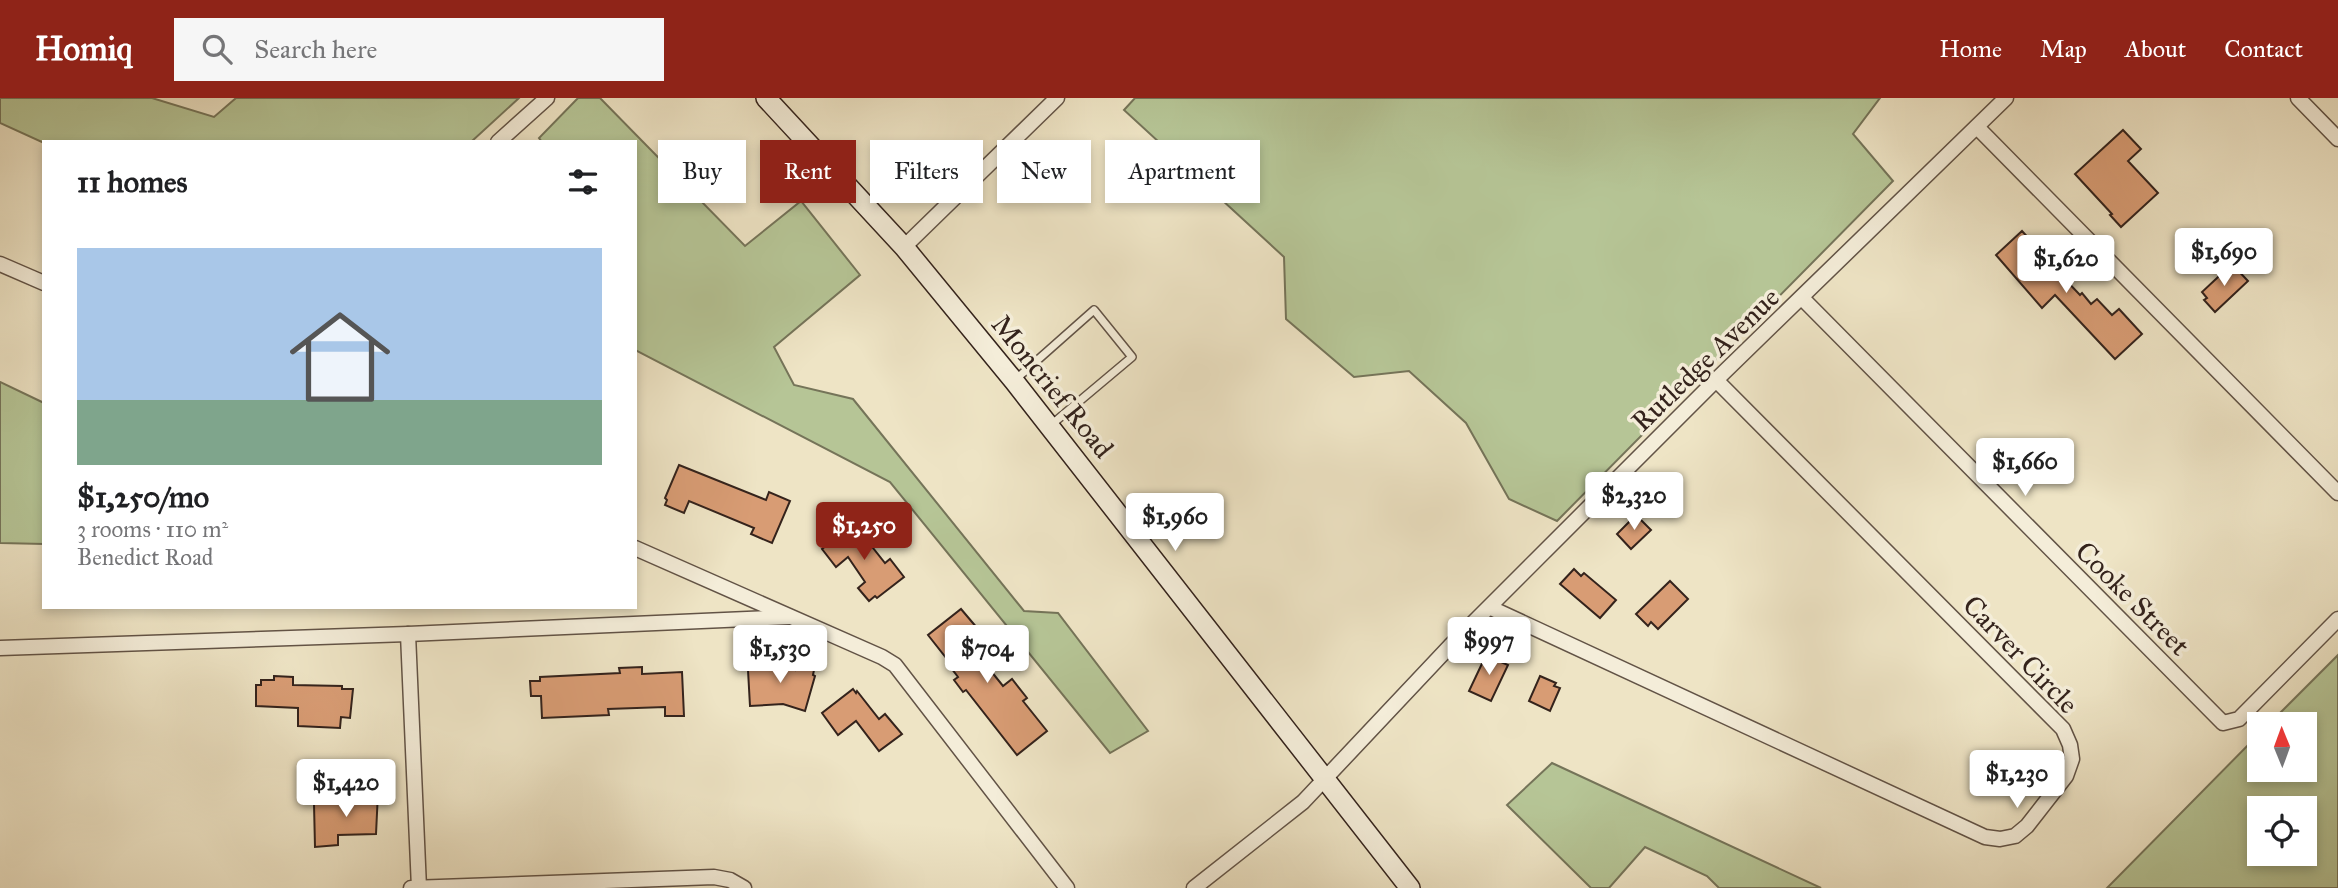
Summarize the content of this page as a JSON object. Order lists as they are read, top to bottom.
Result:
{
  "streets": {
    "main road": ["Moncrief Road"],
    "street": ["Rutledge Avenue", "Cooke Street", "Carver Circle"]
  },
  "crossings": [
    ["Rutledge Avenue", "Moncrief Road"],
    ["Rutledge Avenue", "Cooke Street"],
    ["Rutledge Avenue", "Carver Circle"]
  ],
  "north": "top",
  "page": {
    "header": "Homiq",
    "search": "Search here",
    "nav": [
      "Home",
      "Map",
      "About",
      "Contact"
    ],
    "chip": [
      "Buy",
      "Rent",
      "Filters",
      "New",
      "Apartment"
    ],
    "heading": "11 homes",
    "list": [
      {
        "name": "$1,250/mo",
        "note": "3 rooms · 110 m² · Benedict Road"
      }
    ],
    "price": [
      "$1,690",
      "$1,620",
      "$1,660",
      "$2,320",
      "$1,960",
      "$1,250",
      "$997",
      "$1,530",
      "$704",
      "$1,230",
      "$1,420"
    ]
  }
}
